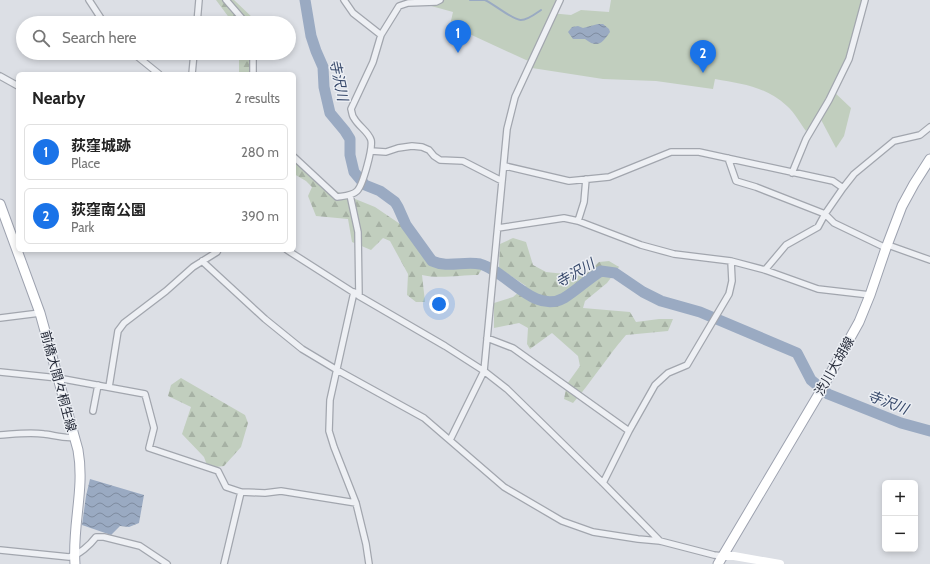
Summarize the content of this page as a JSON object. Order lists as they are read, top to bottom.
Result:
{
  "streets": {
    "main road": ["渋川大胡線", "前橋大間々桐生線"]
  },
  "water": ["寺沢川"],
  "page": {
    "search": "Search here",
    "pins": ["1", "2"],
    "heading": ["Nearby", "2 results"],
    "list": [
      {
        "mark": "1",
        "name": "荻窪城跡",
        "note": "Place",
        "value": "280 m"
      },
      {
        "mark": "2",
        "name": "荻窪南公園",
        "note": "Park",
        "value": "390 m"
      }
    ],
    "map_buttons": ["+", "−"]
  }
}
